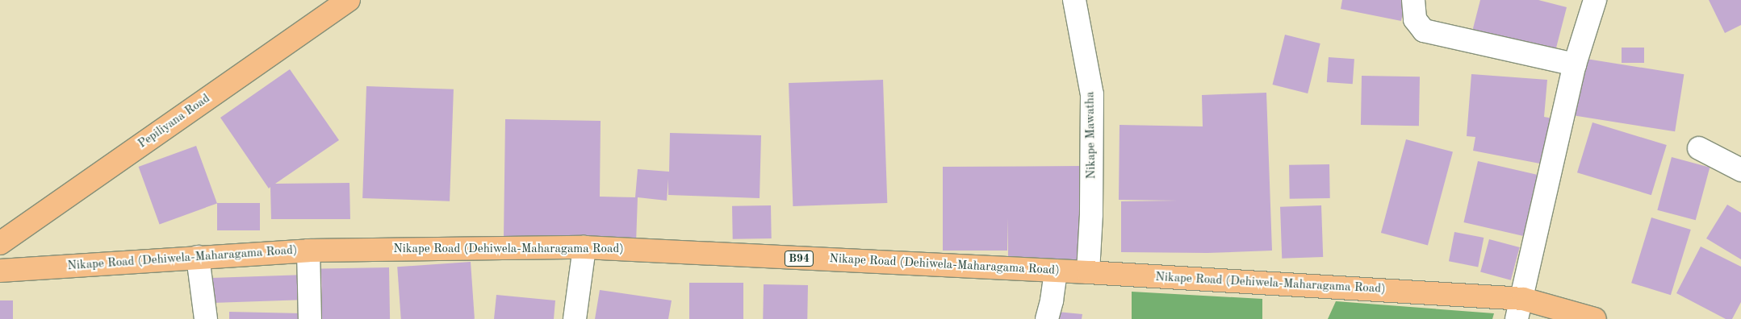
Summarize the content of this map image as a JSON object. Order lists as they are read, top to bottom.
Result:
{
  "streets": {
    "main road": ["Pepiliyana Road", "Nikape Road (Dehiwela-Maharagama Road)", "B94"],
    "street": ["Nikape Mawatha"]
  },
  "crossings": [
    ["Nikape Mawatha", "Nikape Road (Dehiwela-Maharagama Road)"]
  ]
}
